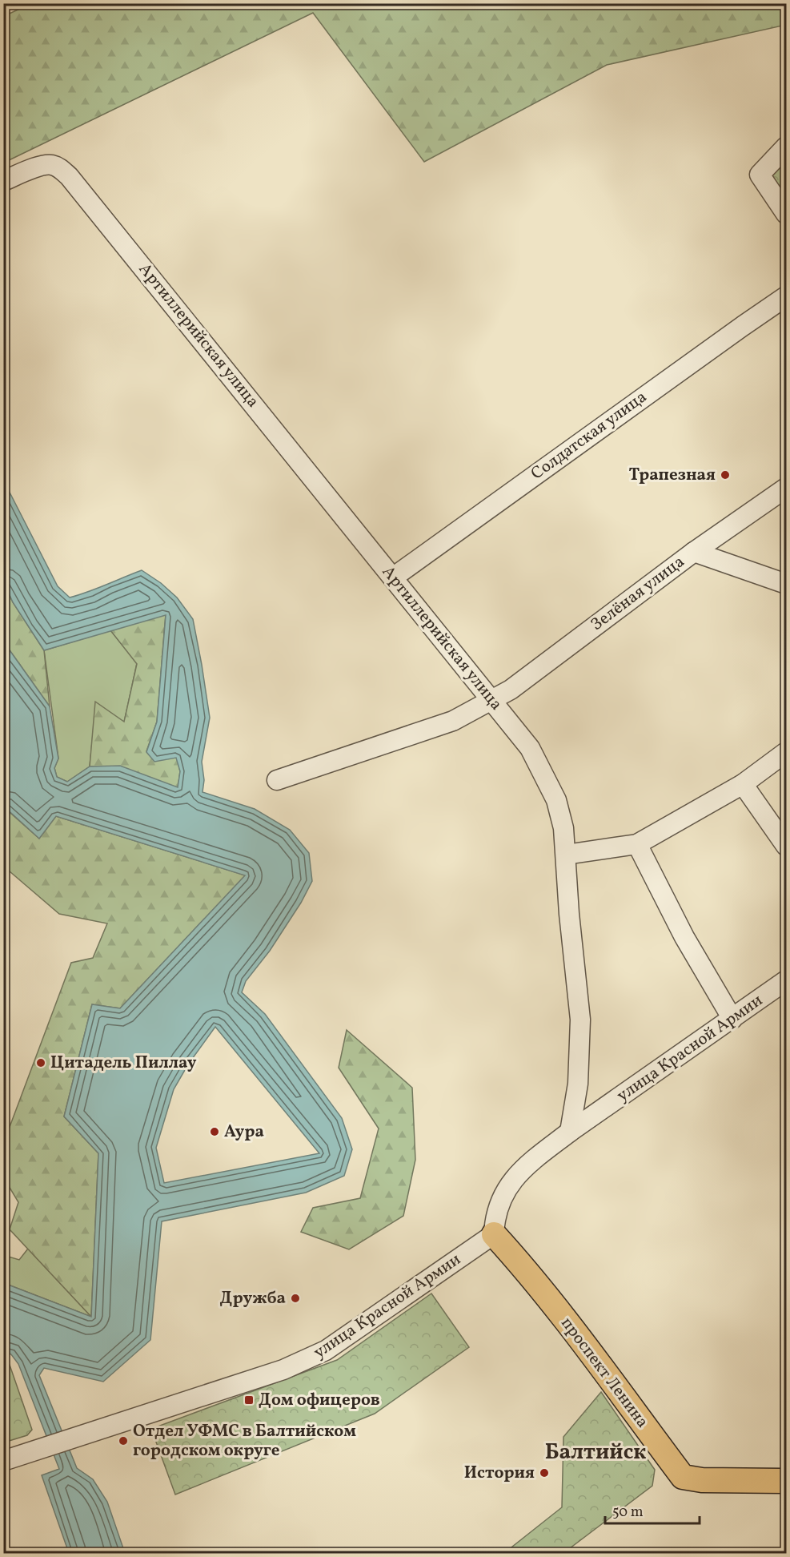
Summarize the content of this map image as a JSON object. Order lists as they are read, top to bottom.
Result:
{
  "streets": {
    "main road": ["проспект Ленина"],
    "street": [
      "Артиллерийская улица",
      "Солдатская улица",
      "Зелёная улица",
      "улица Красной Армии"
    ]
  },
  "crossings": [
    ["Артиллерийская улица", "Солдатская улица"],
    ["Артиллерийская улица", "Зелёная улица"],
    ["Артиллерийская улица", "улица Красной Армии"],
    ["улица Красной Армии", "проспект Ленина"]
  ],
  "districts": ["Балтийск"],
  "places": {
    "other": [
      "Трапезная",
      "Цитадель Пиллау",
      "Аура",
      "Дружба",
      "Отдел УФМС в Балтийском городском округе",
      "История"
    ],
    "transit": ["Дом офицеров"]
  },
  "scale_bar": "50 m"
}
